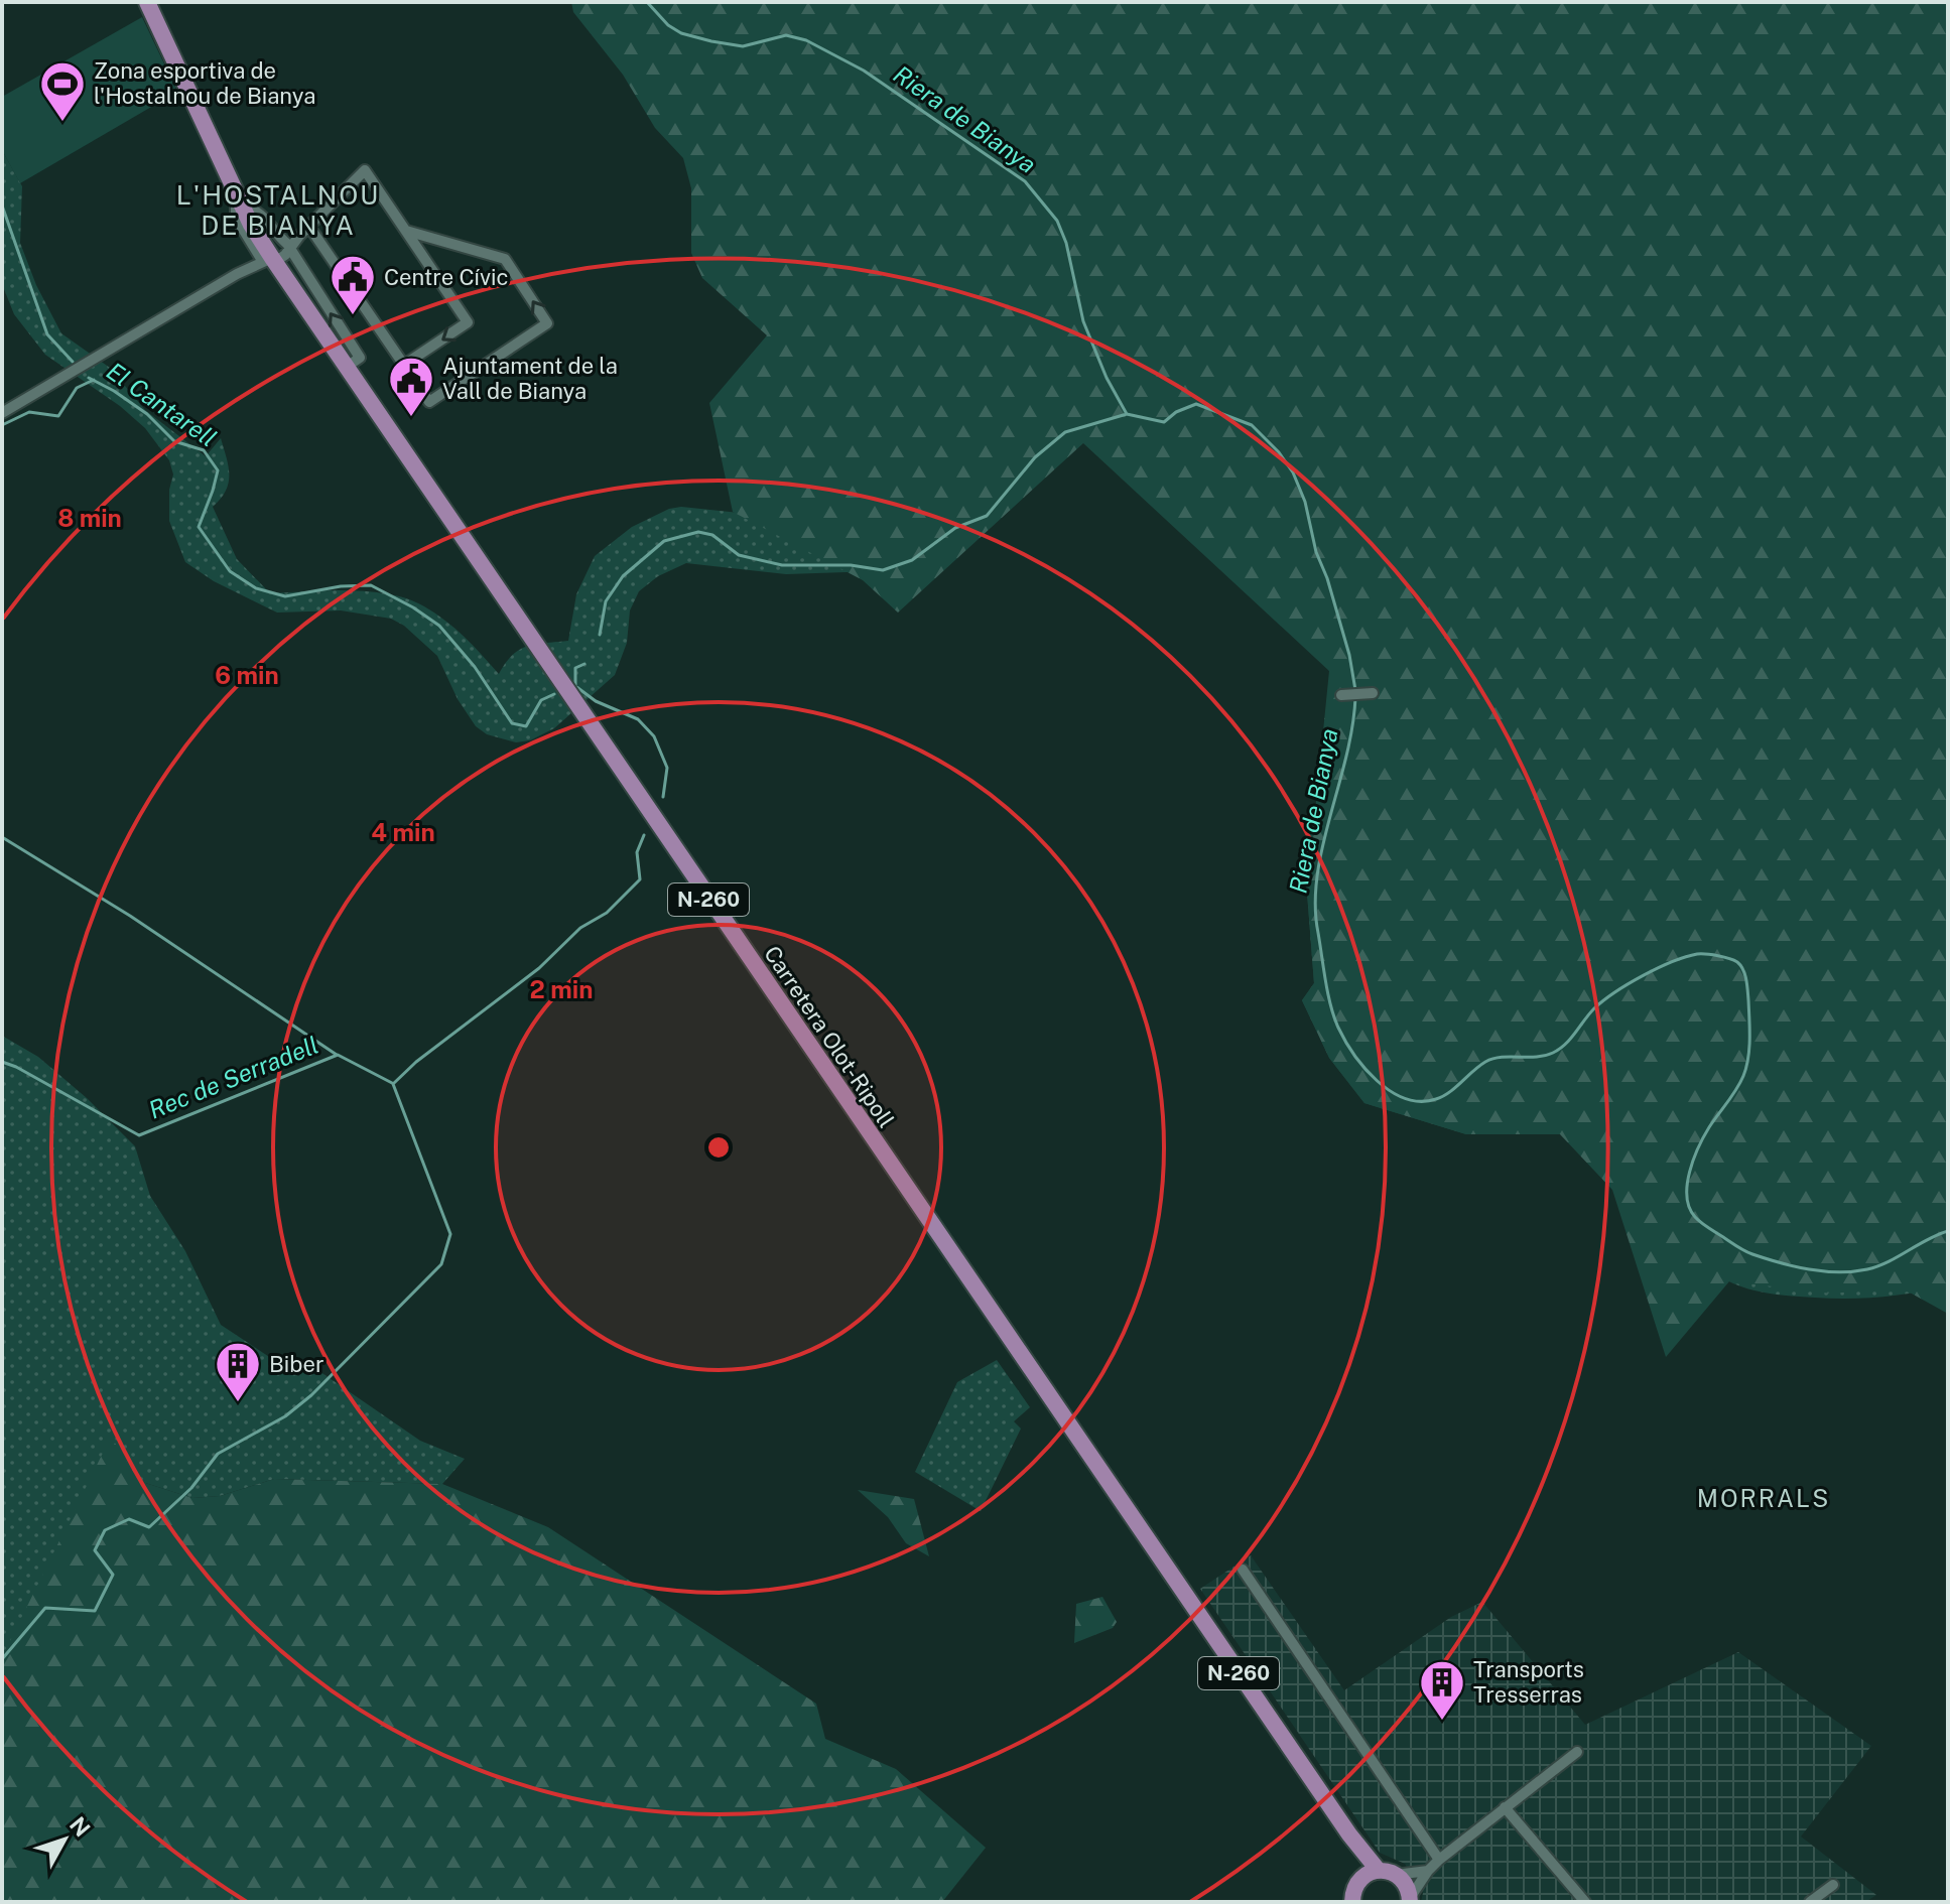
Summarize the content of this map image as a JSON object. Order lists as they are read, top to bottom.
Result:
{
  "streets": {
    "main road": ["N-260", "Carretera Olot-Ripoll"]
  },
  "crossings": [
    ["N-260", "Carretera Olot-Ripoll"]
  ],
  "districts": ["L'HOSTALNOU DE BIANYA", "MORRALS"],
  "water": ["Riera de Bianya", "El Cantarell", "Rec de Serradell"],
  "places": {
    "sports": ["Zona esportiva de l'Hostalnou de Bianya"],
    "public building": ["Centre Cívic", "Ajuntament de la Vall de Bianya"],
    "building": ["Biber", "Transports Tresserras"]
  },
  "north": "top right",
  "rings": [
    "8 min",
    "6 min",
    "4 min",
    "2 min"
  ]
}
